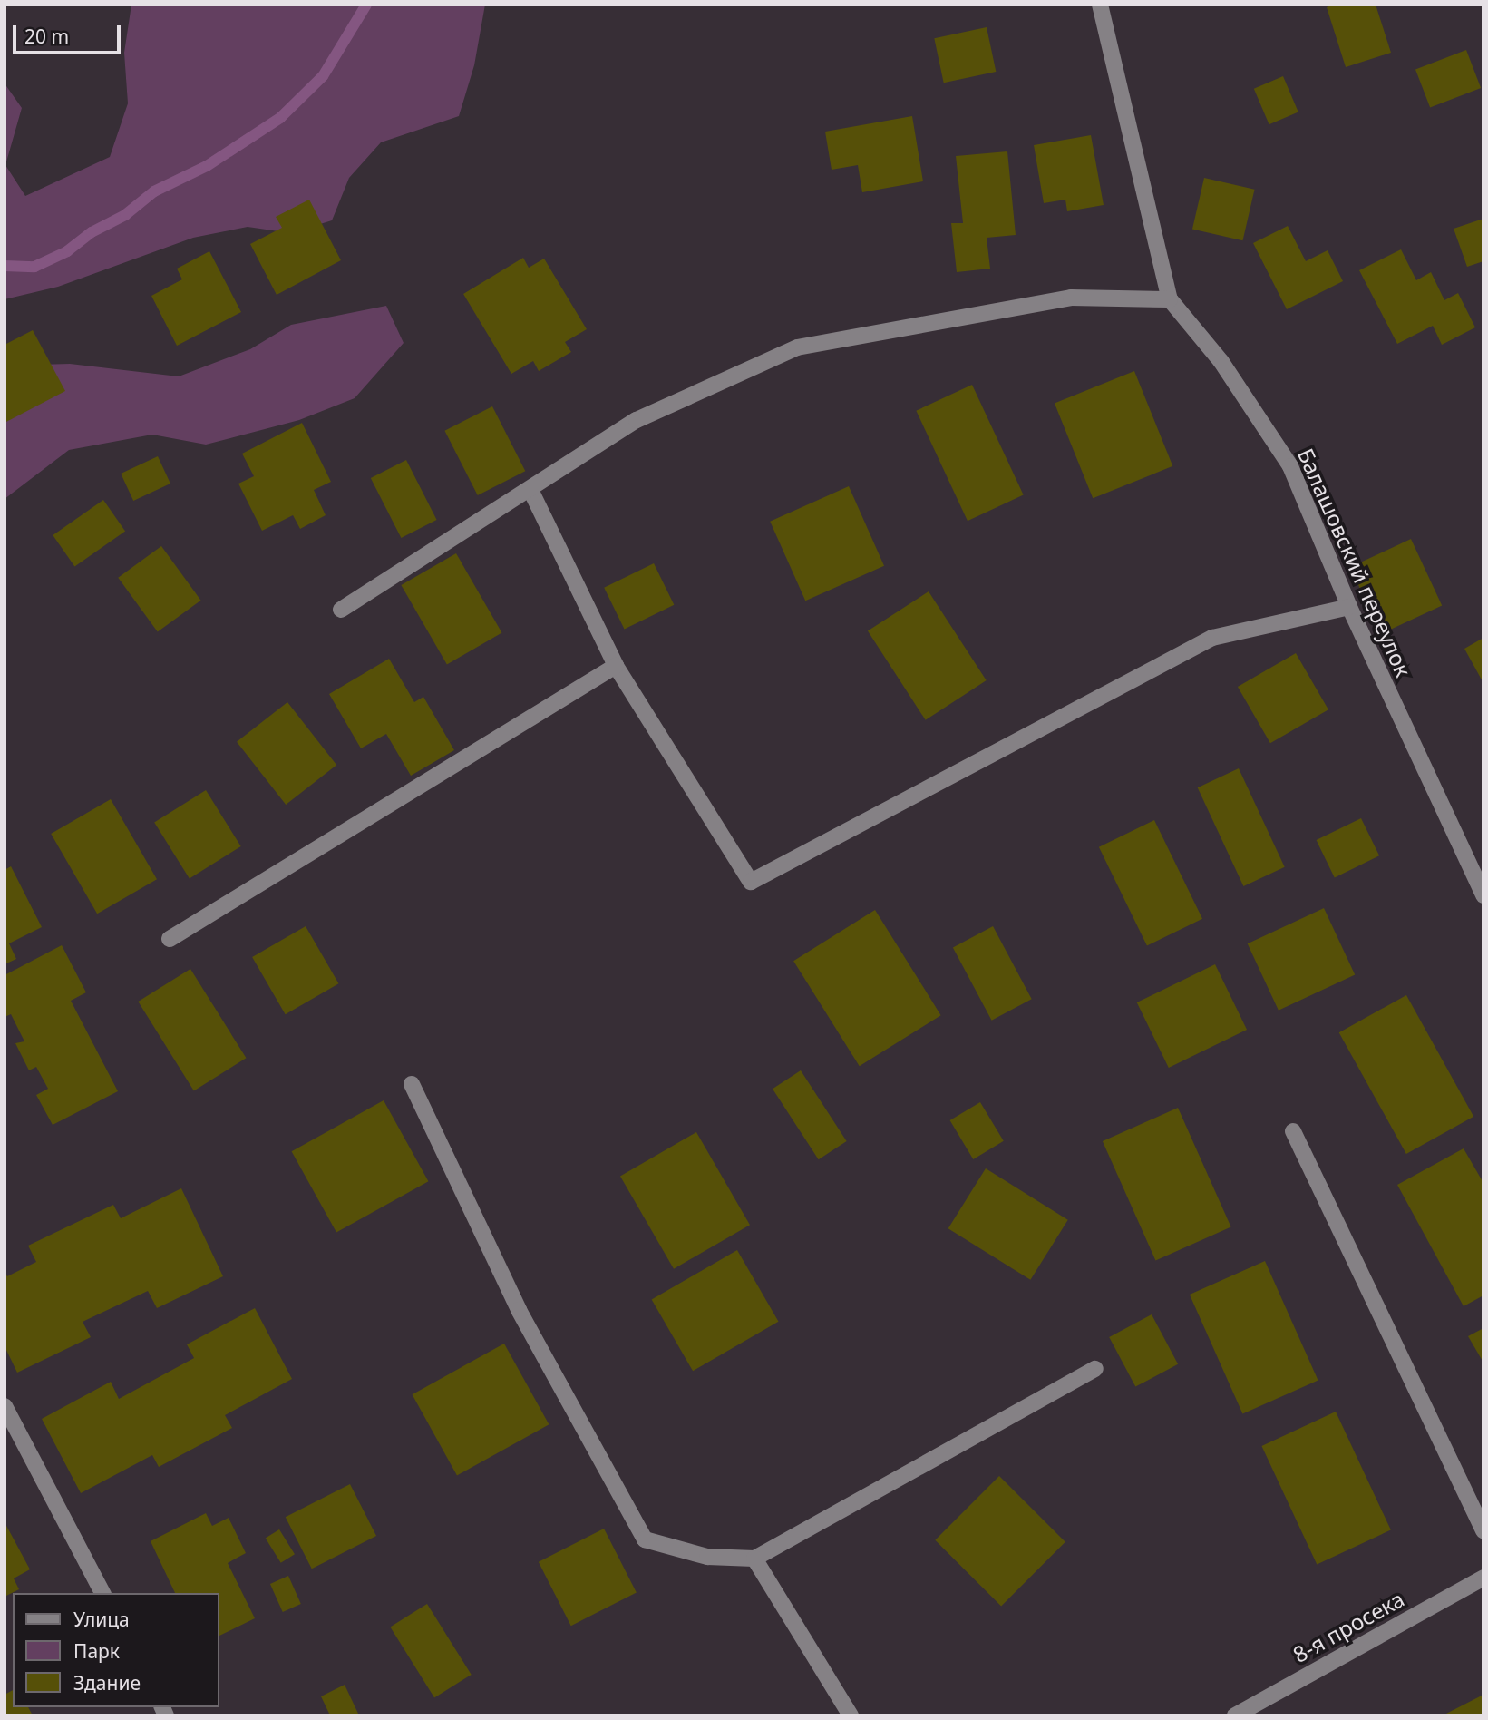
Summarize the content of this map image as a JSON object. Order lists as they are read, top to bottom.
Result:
{
  "streets": {
    "street": ["Балашовский переулок", "8-я просека"]
  },
  "legend": ["Улица", "Парк", "Здание"],
  "scale_bar": "20 m"
}
